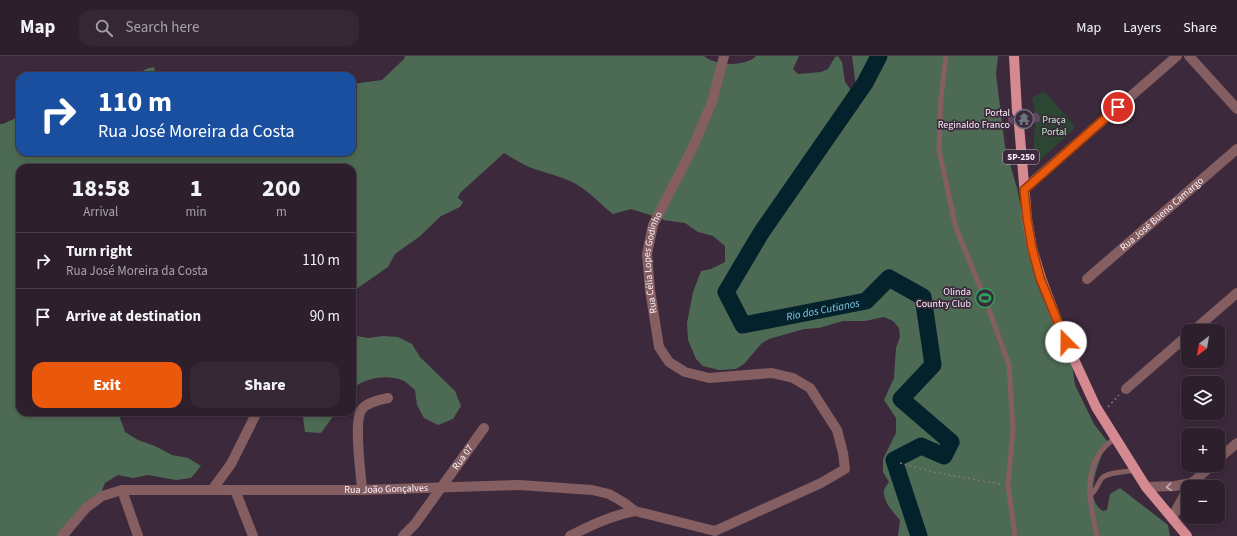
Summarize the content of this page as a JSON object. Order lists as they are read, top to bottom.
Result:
{
  "streets": {
    "main road": ["SP-250"],
    "street": [
      "Rua José Bueno Camargo",
      "Rua Célia Lopes Godinho",
      "Rua 07",
      "Rua João Gonçalves"
    ]
  },
  "crossings": [
    ["Rua Célia Lopes Godinho", "Rua João Gonçalves"],
    ["Rua 07", "Rua João Gonçalves"]
  ],
  "water": ["Rio dos Cutianos"],
  "parks": ["Praça Portal"],
  "places": {
    "temple": ["Portal Reginaldo Franco"],
    "sports": ["Olinda Country Club"]
  },
  "north": "bottom left",
  "page": {
    "header": "Map",
    "search": "Search here",
    "nav": ["Map", "Layers", "Share"],
    "turn": ["110 m", "Rua José Moreira da Costa"],
    "eta": [
      "18:58",
      "Arrival",
      "1",
      "min",
      "200",
      "m"
    ],
    "list": [
      {
        "name": "Turn right",
        "note": "Rua José Moreira da Costa",
        "value": "110 m"
      },
      {
        "name": "Arrive at destination",
        "value": "90 m"
      }
    ],
    "map_buttons": ["+", "−"],
    "buttons": ["Exit", "Share"]
  }
}
